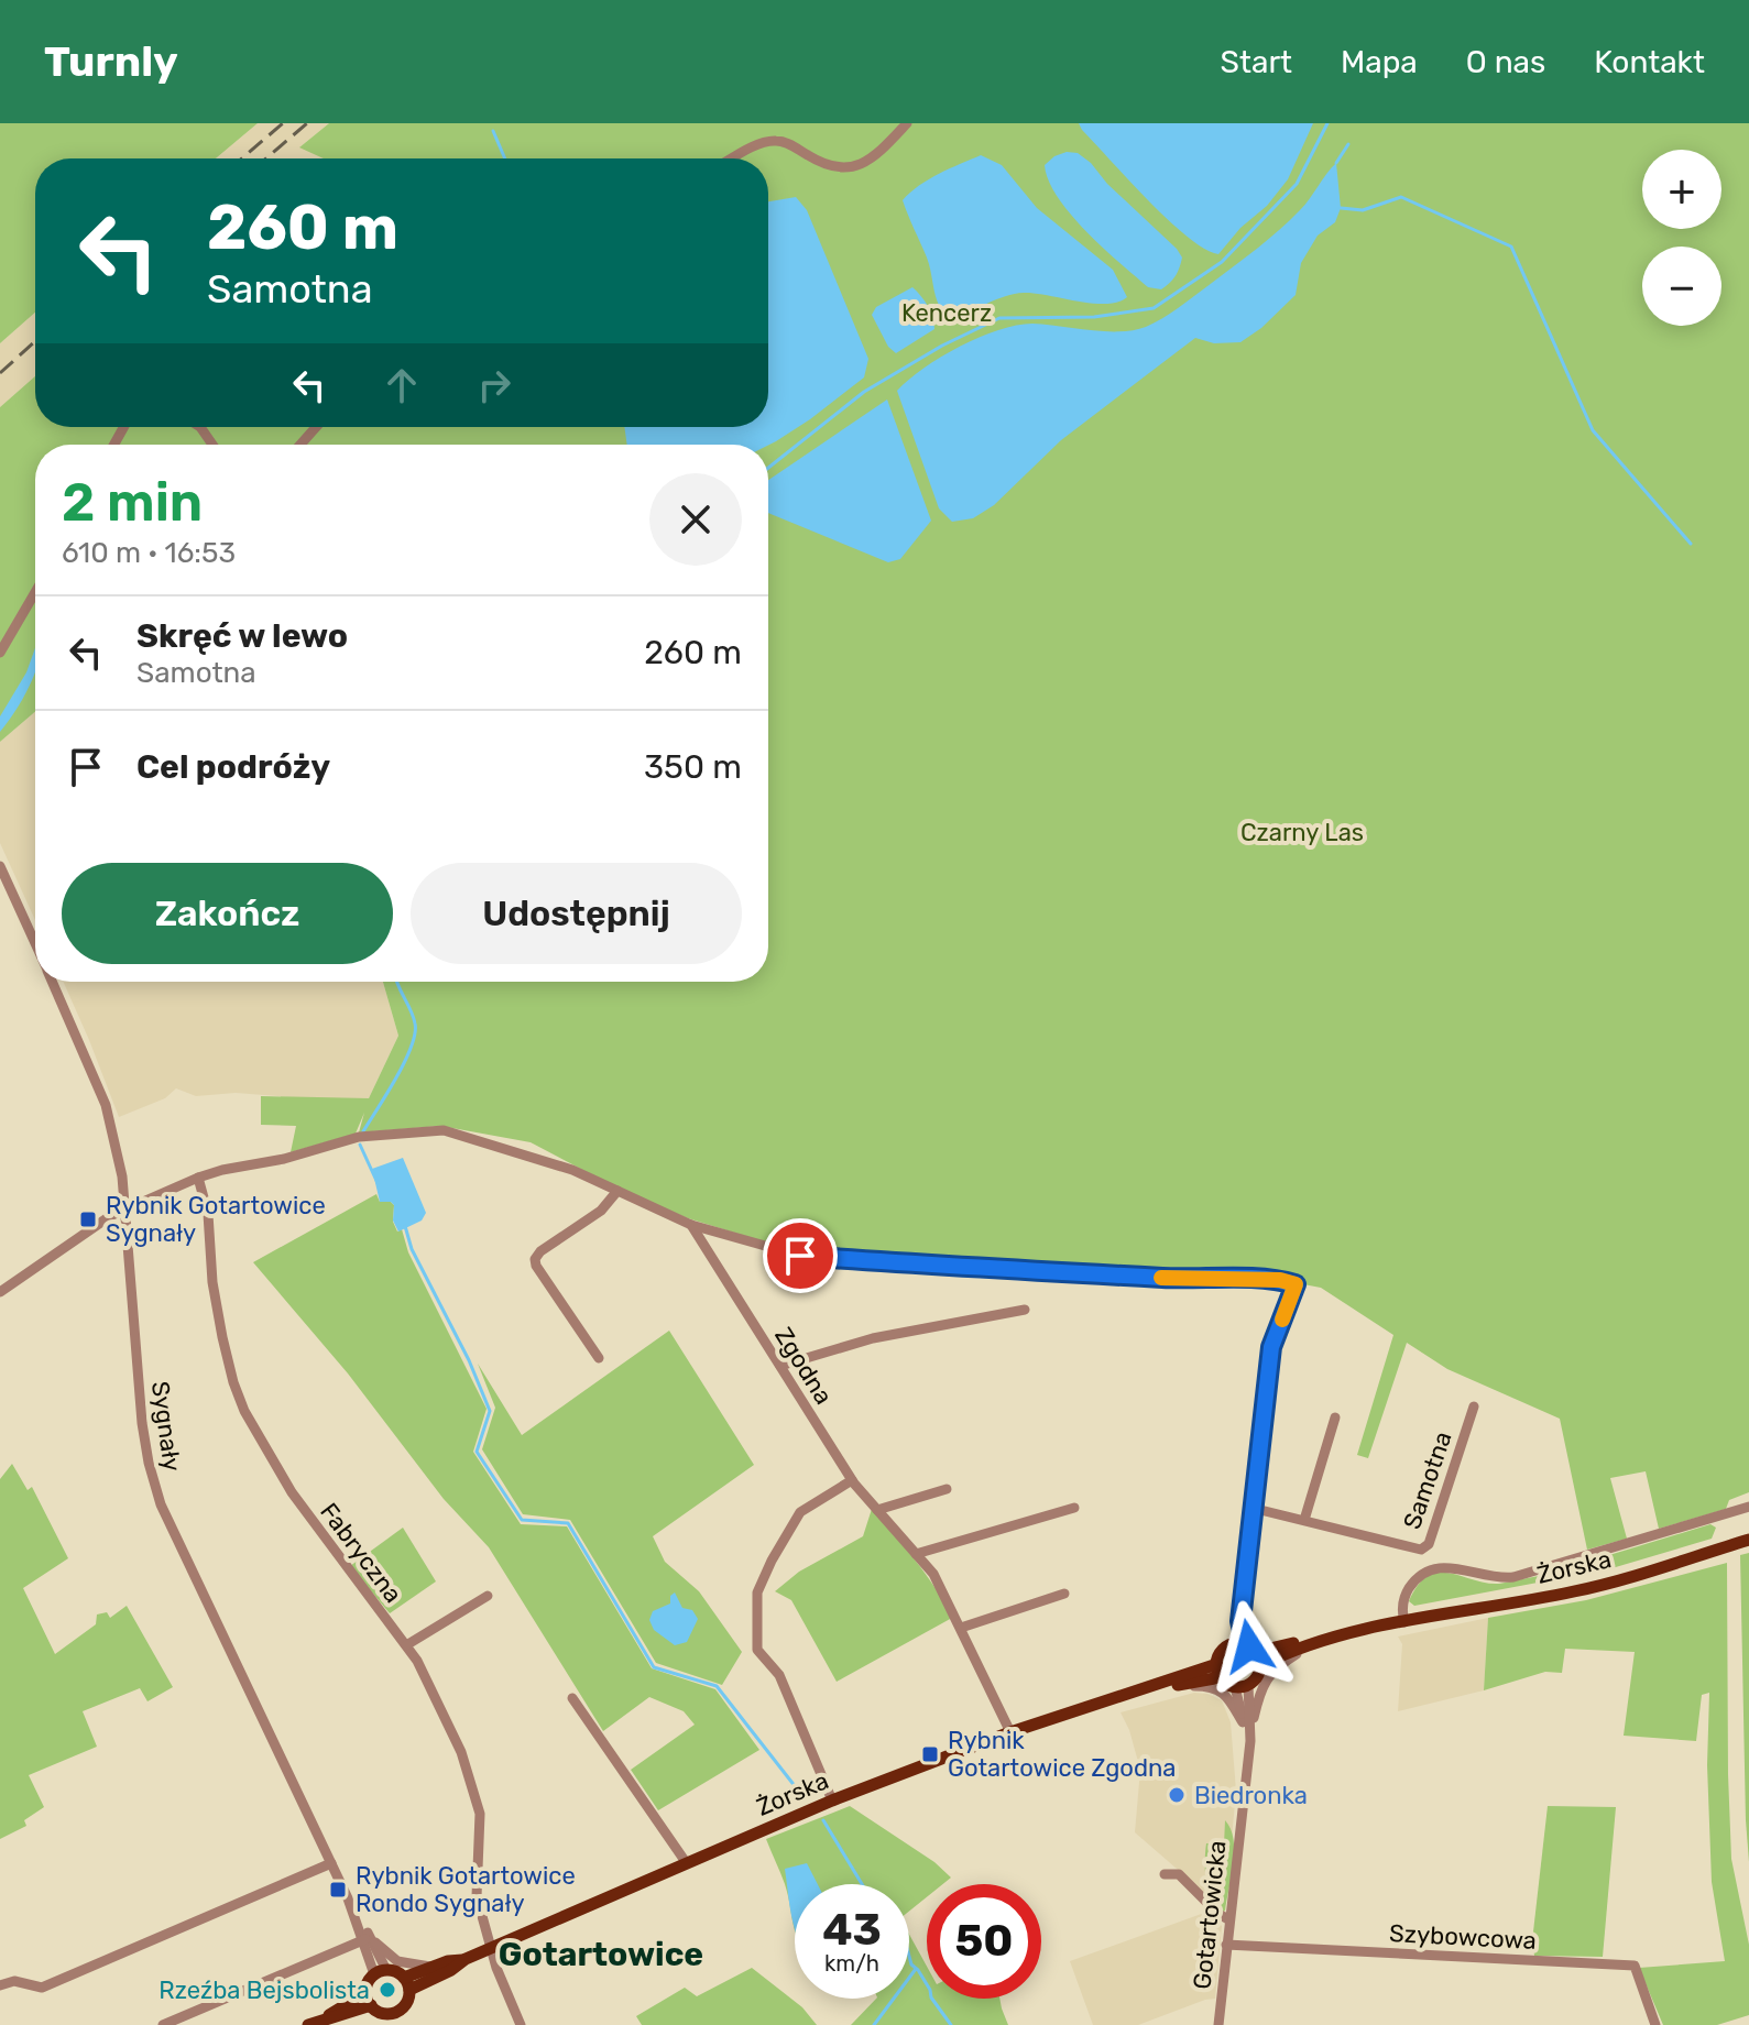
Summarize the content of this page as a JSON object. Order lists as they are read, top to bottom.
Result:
{
  "streets": {
    "main road": ["Żorska"],
    "street": [
      "Zgodna",
      "Sygnały",
      "Samotna",
      "Fabryczna",
      "Gotartowicka",
      "Szybowcowa"
    ]
  },
  "crossings": [
    ["Zgodna", "Żorska"],
    ["Sygnały", "Żorska"],
    ["Fabryczna", "Żorska"],
    ["Żorska", "Gotartowicka"],
    ["Gotartowicka", "Szybowcowa"]
  ],
  "districts": ["Gotartowice"],
  "parks": ["Kencerz", "Czarny Las"],
  "places": {
    "transit": ["Rybnik Gotartowice Sygnały", "Rybnik Gotartowice Zgodna", "Rybnik Gotartowice Rondo Sygnały"],
    "other": ["Biedronka", "Rzeźba Bejsbolista"]
  },
  "page": {
    "header": "Turnly",
    "nav": [
      "Start",
      "Mapa",
      "O nas",
      "Kontakt"
    ],
    "map_buttons": ["+", "−"],
    "turn": ["260 m", "Samotna"],
    "heading": ["2 min", "610 m · 16:53"],
    "list": [
      {
        "name": "Skręć w lewo",
        "note": "Samotna",
        "value": "260 m"
      },
      {
        "name": "Cel podróży",
        "value": "350 m"
      }
    ],
    "buttons": ["Zakończ", "Udostępnij"],
    "speed": "43 km/h",
    "limit": "50"
  }
}
